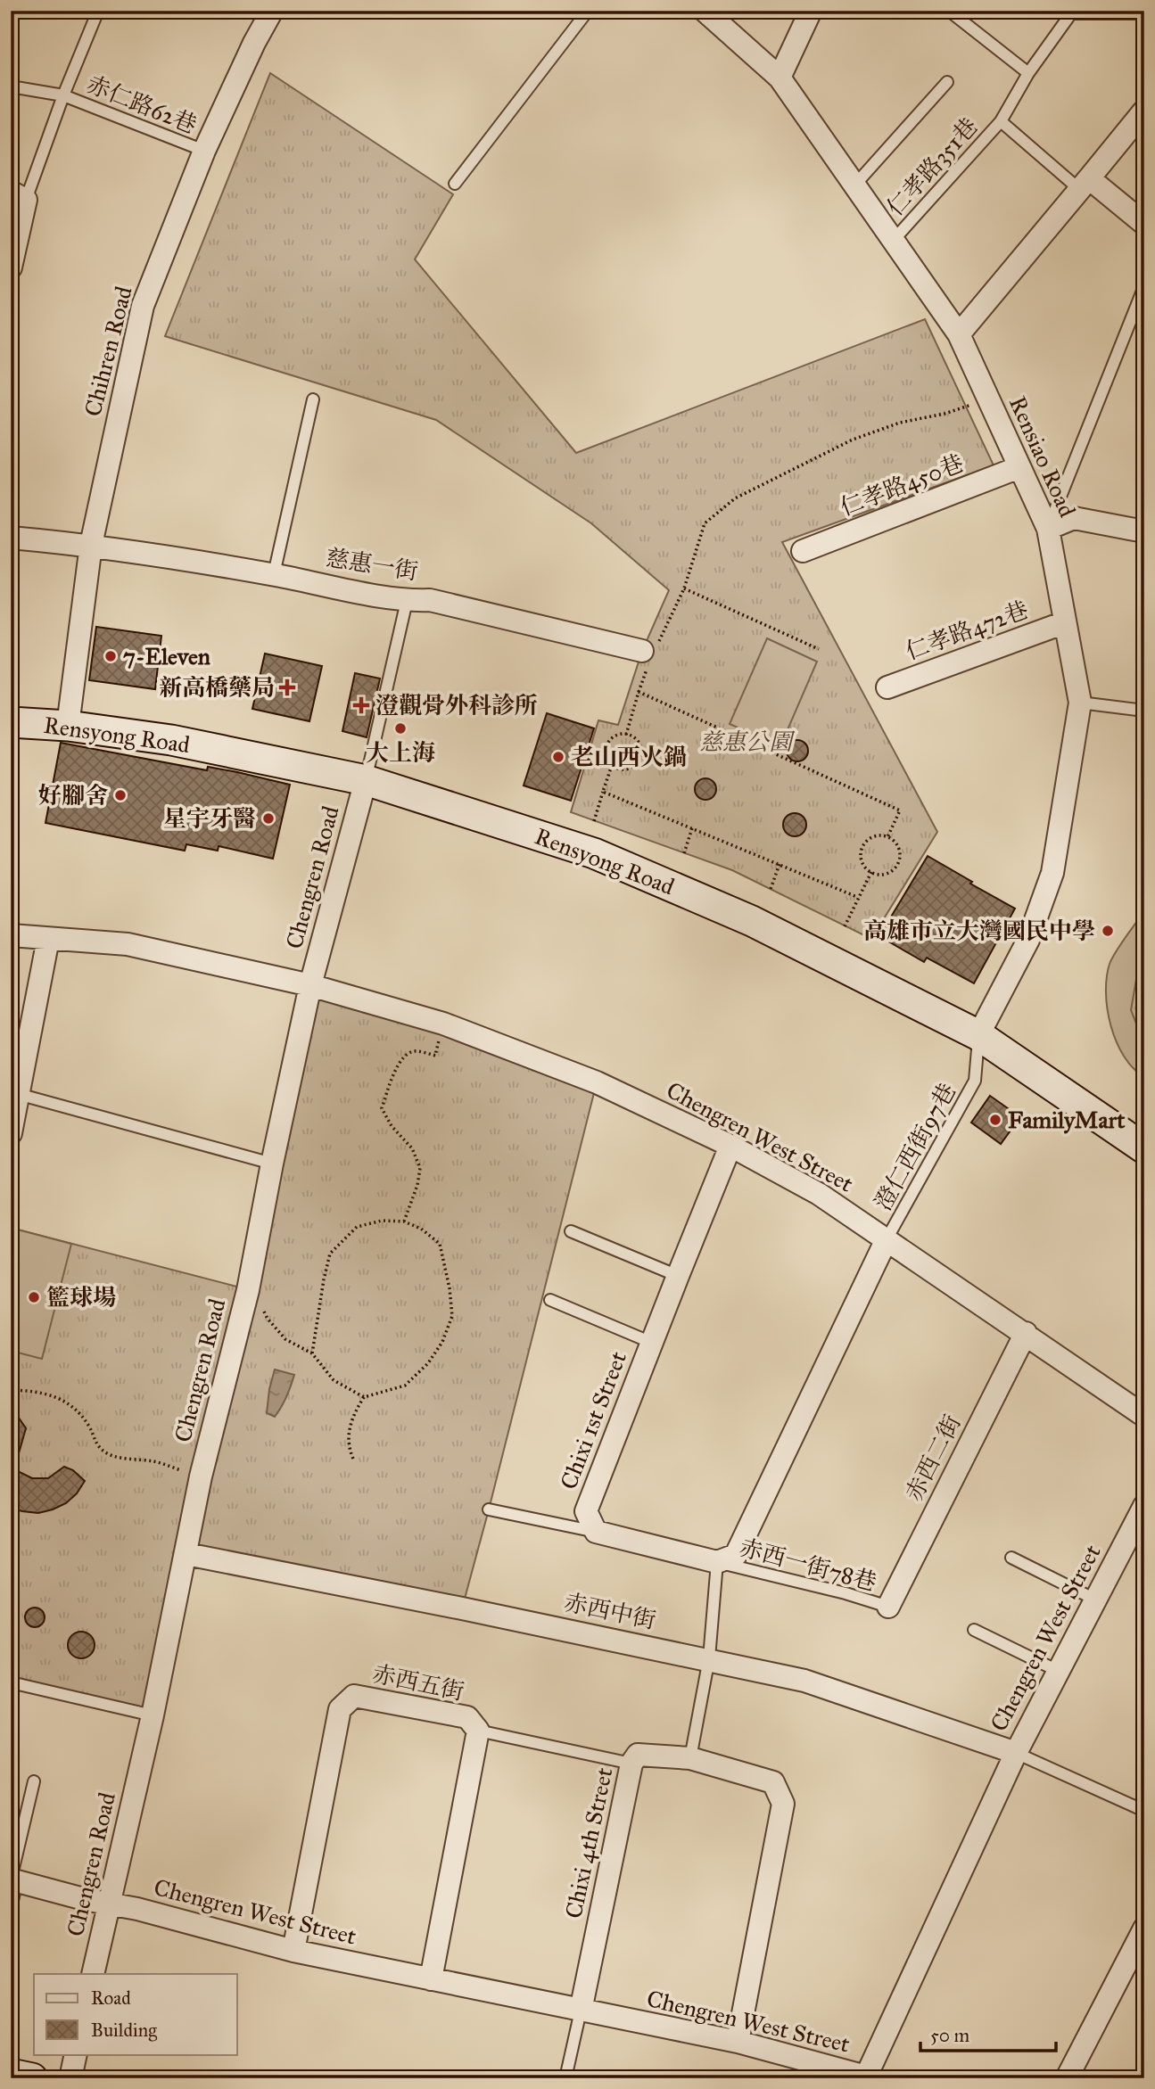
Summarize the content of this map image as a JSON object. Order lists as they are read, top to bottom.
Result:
{
  "streets": {
    "street": [
      "Chihren Road",
      "Rensiao Road",
      "仁孝路450巷",
      "慈惠一街",
      "仁孝路472巷",
      "Rensyong Road",
      "Chengren Road",
      "Chengren West Street",
      "Chixi 1st Street",
      "赤西二街",
      "赤西中街",
      "赤西五街",
      "Chixi 4th Street"
    ],
    "lane": [
      "赤仁路62巷",
      "仁孝路351巷",
      "澄仁西街97巷",
      "赤西一街78巷"
    ]
  },
  "crossings": [
    ["赤仁路62巷", "Chihren Road"],
    ["仁孝路351巷", "Rensiao Road"],
    ["Chihren Road", "慈惠一街"],
    ["Chihren Road", "Rensyong Road"],
    ["Rensiao Road", "仁孝路450巷"],
    ["Rensiao Road", "仁孝路472巷"],
    ["Rensiao Road", "Rensyong Road"],
    ["Rensiao Road", "澄仁西街97巷"],
    ["Rensyong Road", "Chengren Road"],
    ["Rensyong Road", "澄仁西街97巷"],
    ["Chengren Road", "Chengren West Street"],
    ["Chengren Road", "赤西中街"],
    ["Chengren West Street", "澄仁西街97巷"],
    ["Chengren West Street", "Chixi 1st Street"],
    ["Chengren West Street", "赤西二街"],
    ["Chengren West Street", "赤西中街"],
    ["Chengren West Street", "赤西五街"],
    ["Chengren West Street", "Chixi 4th Street"],
    ["赤西二街", "赤西一街78巷"]
  ],
  "parks": ["慈惠公園"],
  "places": {
    "other": [
      "7-Eleven",
      "大上海",
      "老山西火鍋",
      "好腳舍",
      "星宇牙醫",
      "高雄市立大灣國民中學",
      "FamilyMart",
      "籃球場"
    ],
    "health": ["新高橋藥局", "澄觀骨外科診所"]
  },
  "legend": ["Road", "Building"],
  "scale_bar": "50 m"
}
